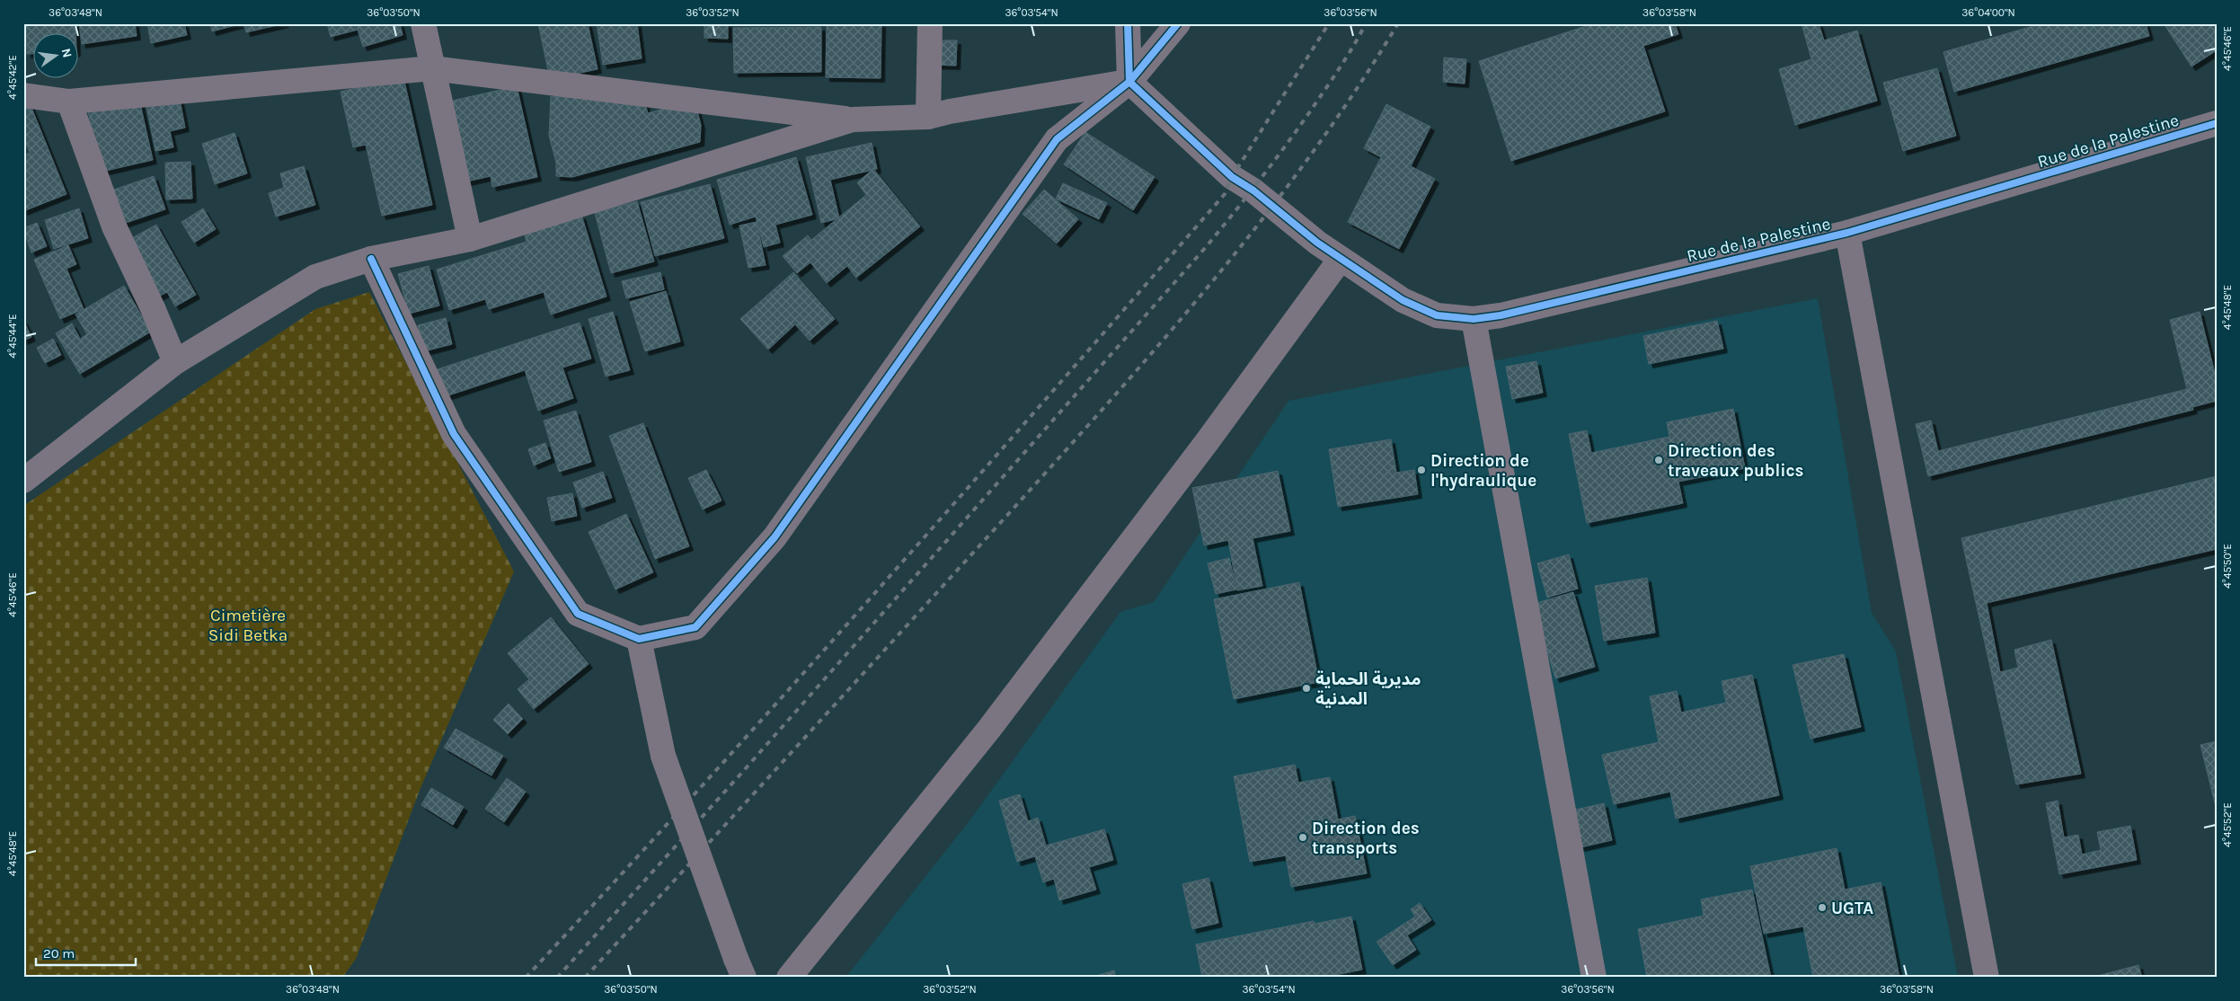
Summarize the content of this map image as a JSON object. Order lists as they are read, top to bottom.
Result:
{
  "streets": {
    "street": ["Rue de la Palestine"]
  },
  "parks": ["Cimetière Sidi Betka"],
  "places": [
    "Direction des traveaux publics",
    "Direction de l'hydraulique",
    "مديرية الحماية المدنية",
    "Direction des transports",
    "UGTA"
  ],
  "scale_bar": "20 m",
  "north": "right",
  "coordinates": [
    "36°03'48\"N",
    "36°03'50\"N",
    "36°03'52\"N",
    "36°03'54\"N",
    "36°03'56\"N",
    "36°03'58\"N",
    "36°04'00\"N",
    "4°45'46\"E",
    "4°45'42\"E",
    "4°45'48\"E",
    "4°45'44\"E",
    "4°45'50\"E",
    "4°45'52\"E"
  ]
}
